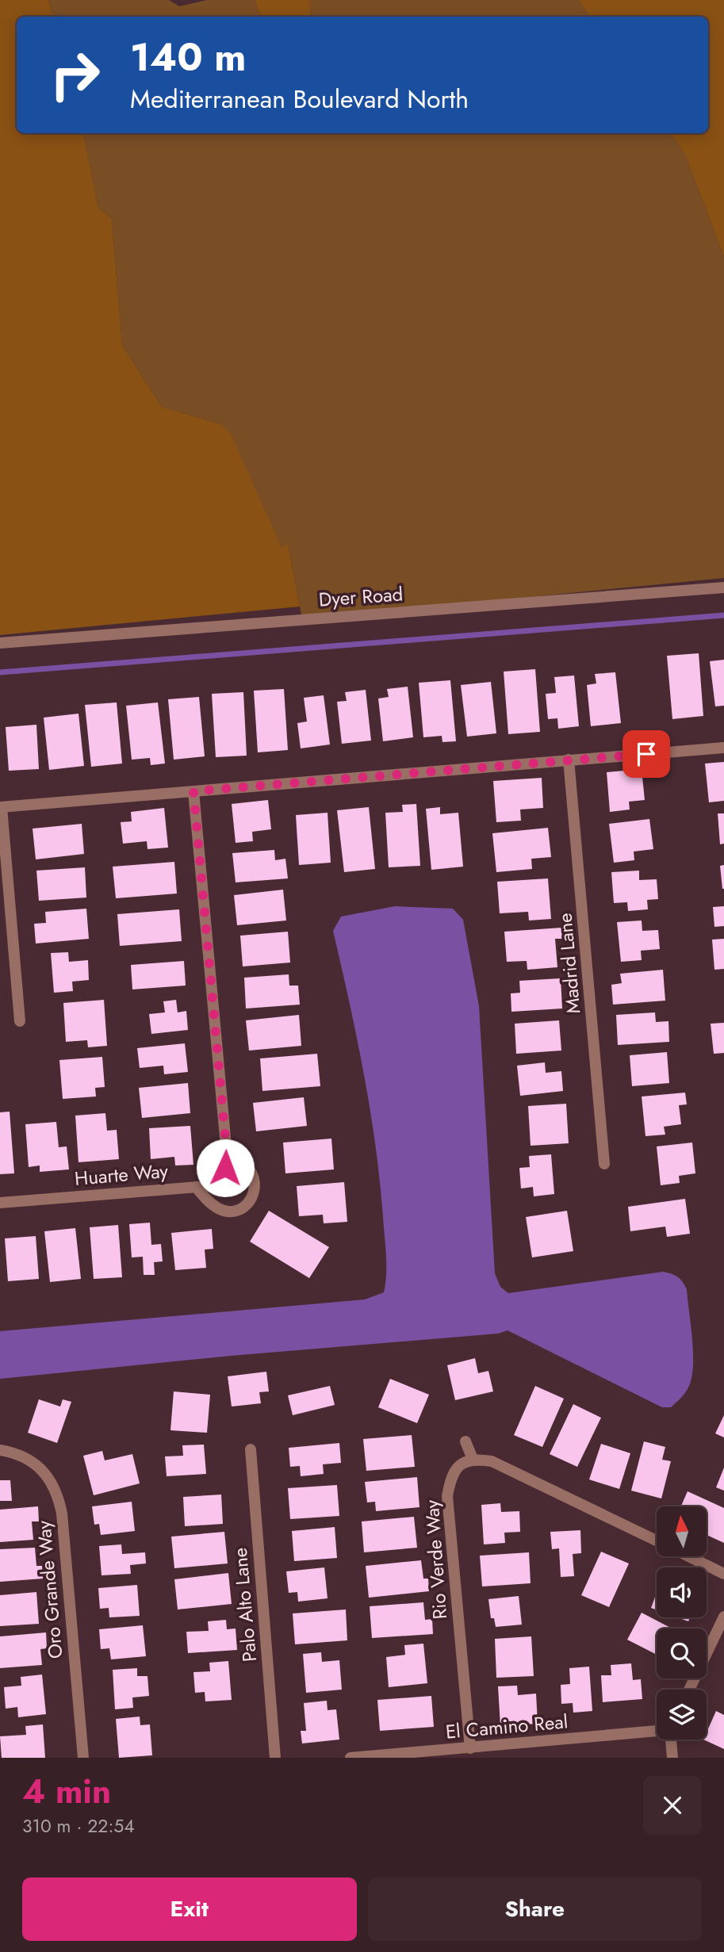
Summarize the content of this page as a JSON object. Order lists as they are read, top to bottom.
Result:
{
  "streets": {
    "street": [
      "Dyer Road",
      "Madrid Lane",
      "Huarte Way",
      "Rio Verde Way",
      "Oro Grande Way",
      "Palo Alto Lane",
      "El Camino Real"
    ]
  },
  "crossings": [
    ["Rio Verde Way", "El Camino Real"]
  ],
  "north": "top",
  "page": {
    "turn": ["140 m", "Mediterranean Boulevard North"],
    "heading": ["4 min", "310 m · 22:54"],
    "buttons": ["Exit", "Share"]
  }
}
